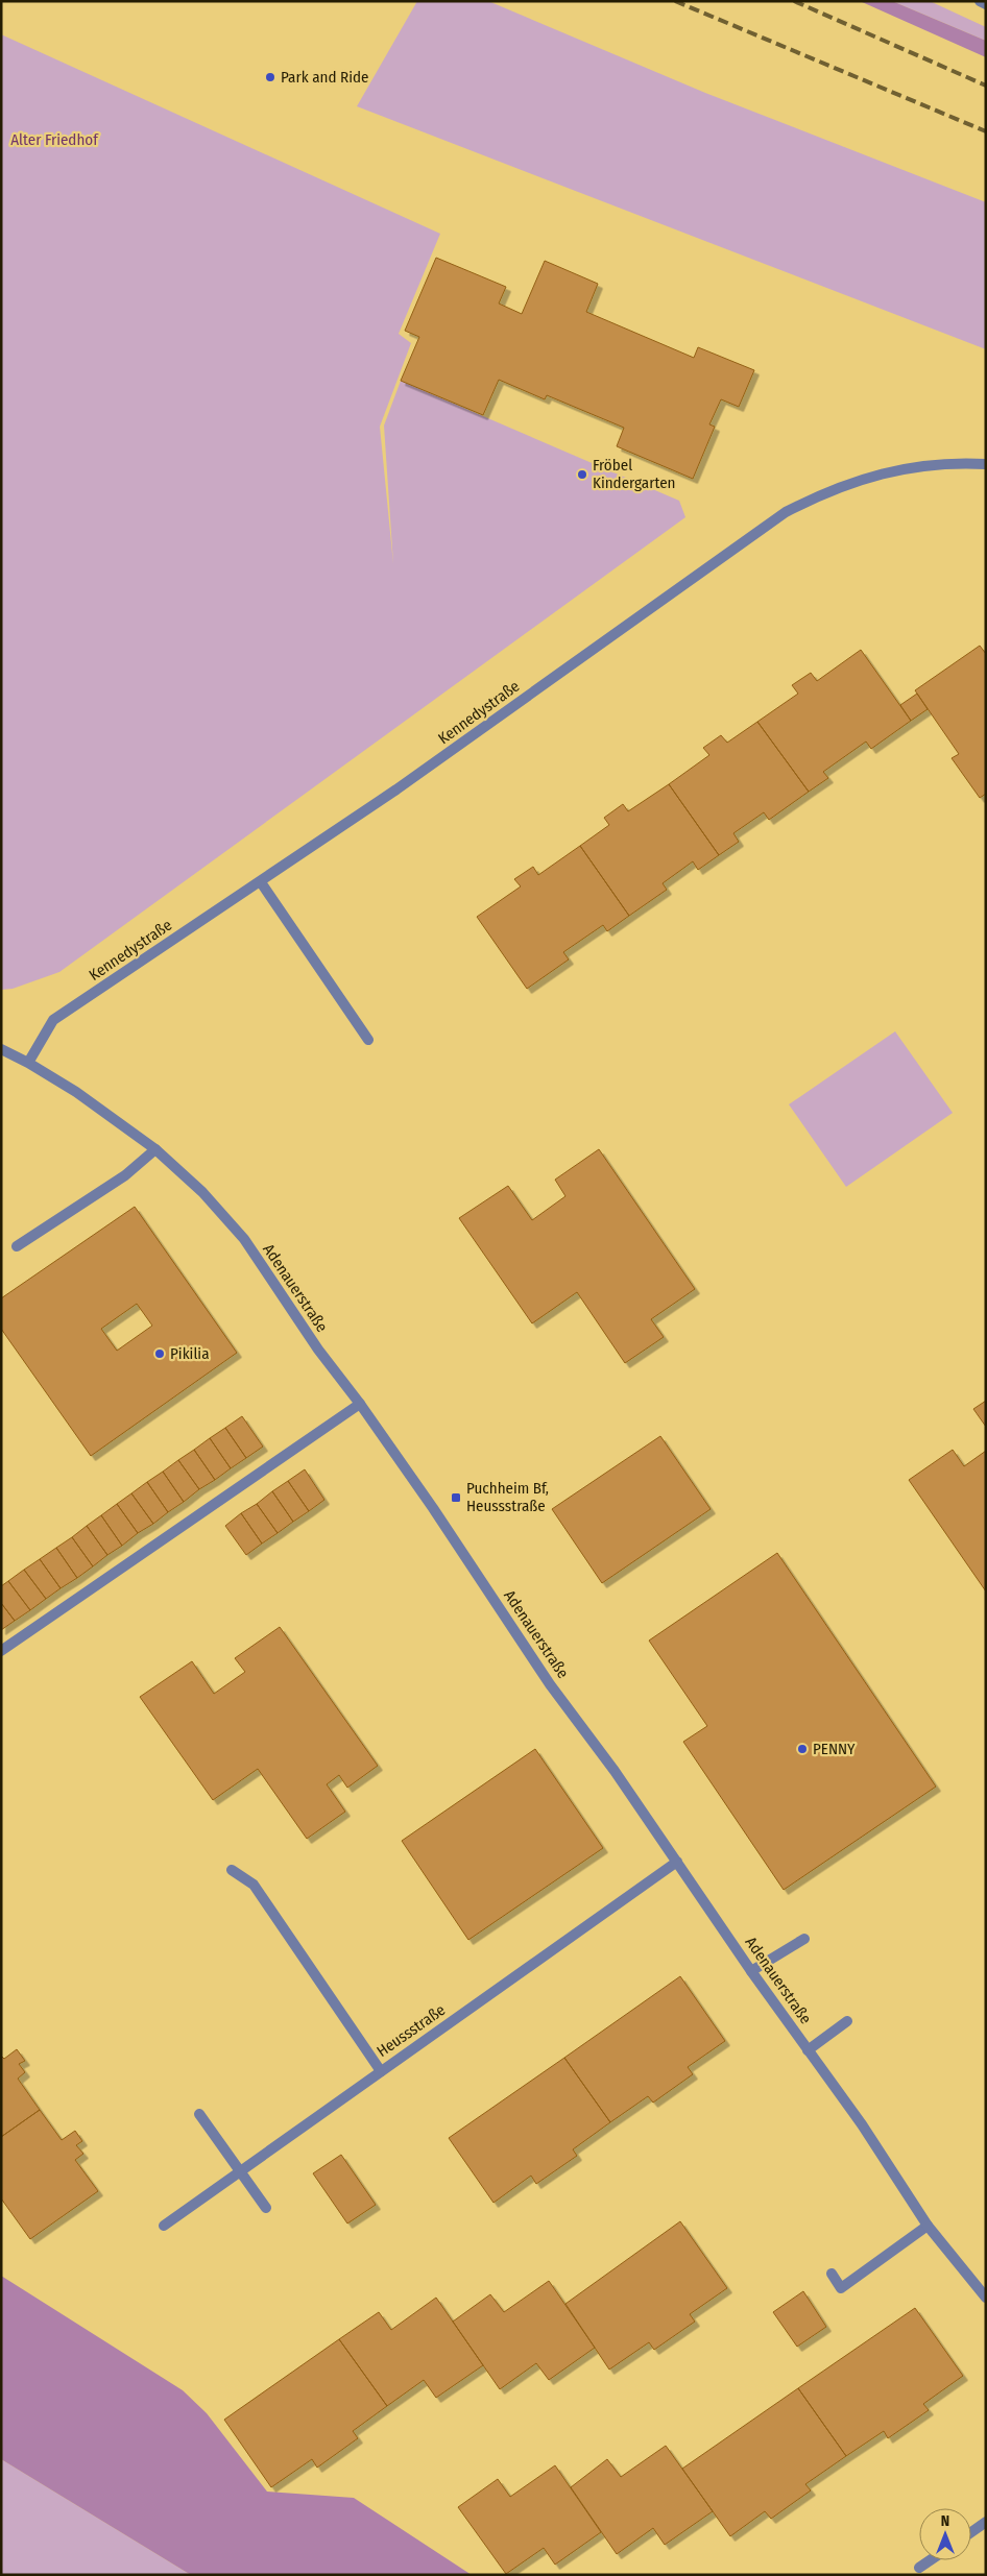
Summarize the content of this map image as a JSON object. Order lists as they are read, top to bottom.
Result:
{
  "streets": {
    "street": ["Kennedystraße", "Adenauerstraße", "Heussstraße"]
  },
  "crossings": [
    ["Kennedystraße", "Adenauerstraße"],
    ["Adenauerstraße", "Heussstraße"]
  ],
  "parks": ["Alter Friedhof"],
  "places": {
    "other": [
      "Park and Ride",
      "Fröbel Kindergarten",
      "Pikilia",
      "PENNY"
    ],
    "transit": ["Puchheim Bf, Heussstraße"]
  },
  "north": "top"
}
